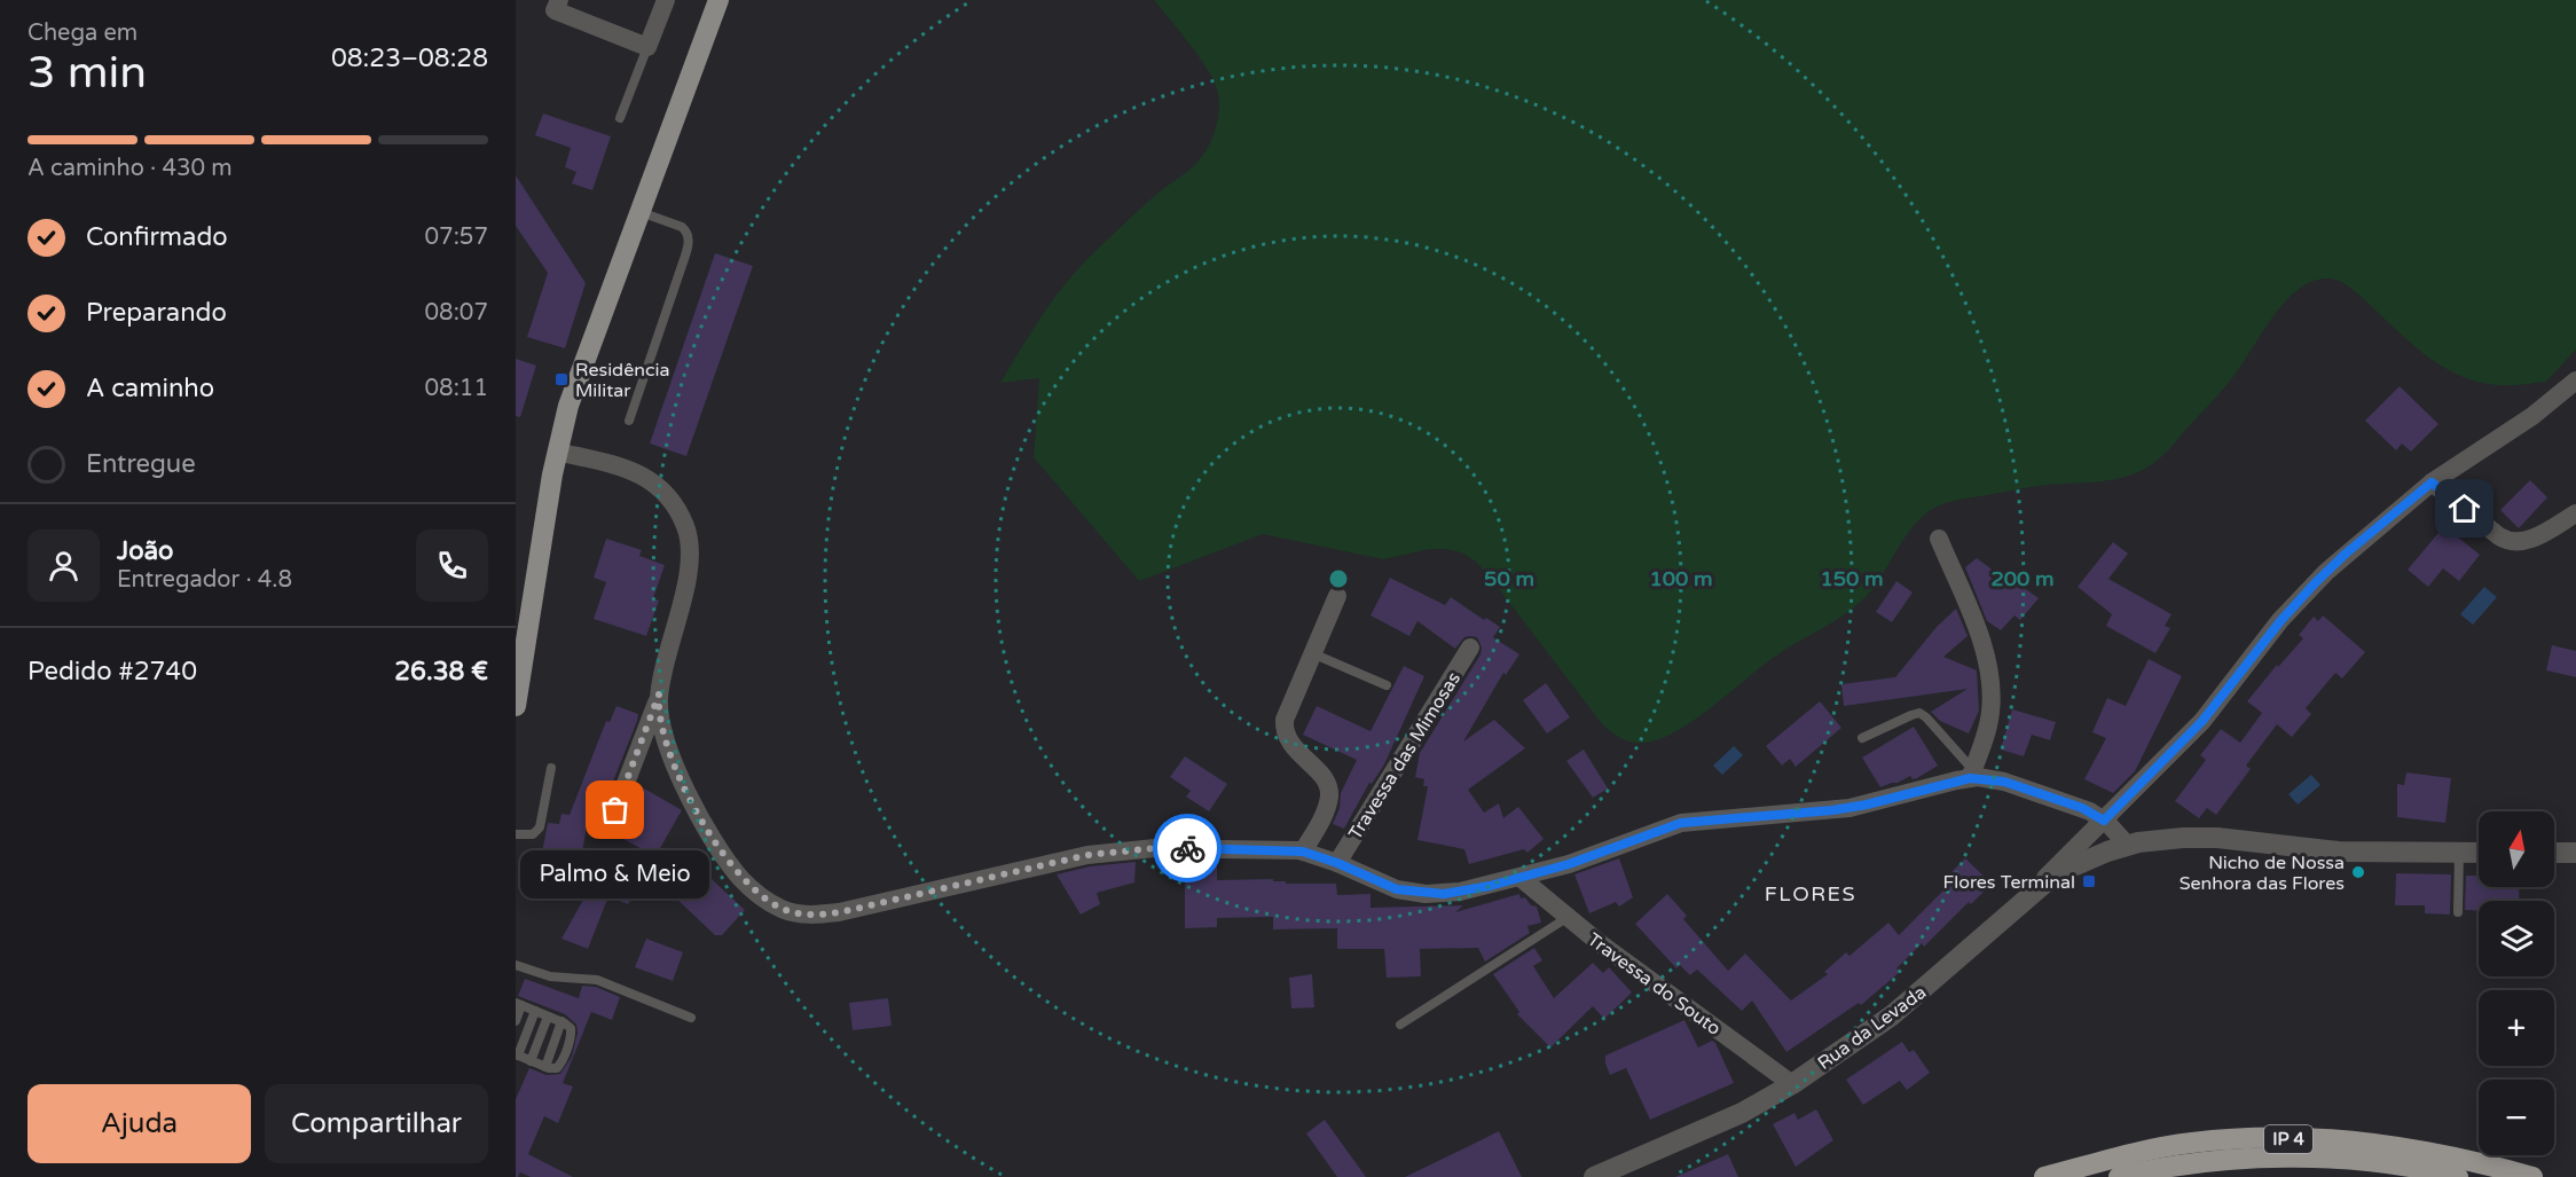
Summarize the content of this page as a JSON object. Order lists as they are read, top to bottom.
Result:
{
  "streets": {
    "highway": ["IP 4"],
    "street": ["Travessa das Mimosas", "Travessa do Souto", "Rua da Levada"]
  },
  "crossings": [
    ["Travessa do Souto", "Rua da Levada"]
  ],
  "districts": ["FLORES"],
  "places": {
    "transit": ["Residência Militar", "Flores Terminal"],
    "other": ["Palmo & Meio", "Nicho de Nossa Senhora das Flores"]
  },
  "north": "top",
  "page": {
    "heading": ["3 min", "Chega em", "08:23–08:28"],
    "panel": [
      "João",
      "Entregador · 4.8",
      "Pedido #2740",
      "26.38 €"
    ],
    "bar": "A caminho · 430 m",
    "list": [
      ["Confirmado", "07:57"],
      ["Preparando", "08:07"],
      ["A caminho", "08:11"],
      "Entregue"
    ],
    "map_buttons": ["+", "−"],
    "bubble": "Palmo & Meio",
    "buttons": ["Ajuda", "Compartilhar"]
  },
  "rings": [
    "50 m",
    "100 m",
    "150 m",
    "200 m"
  ]
}
